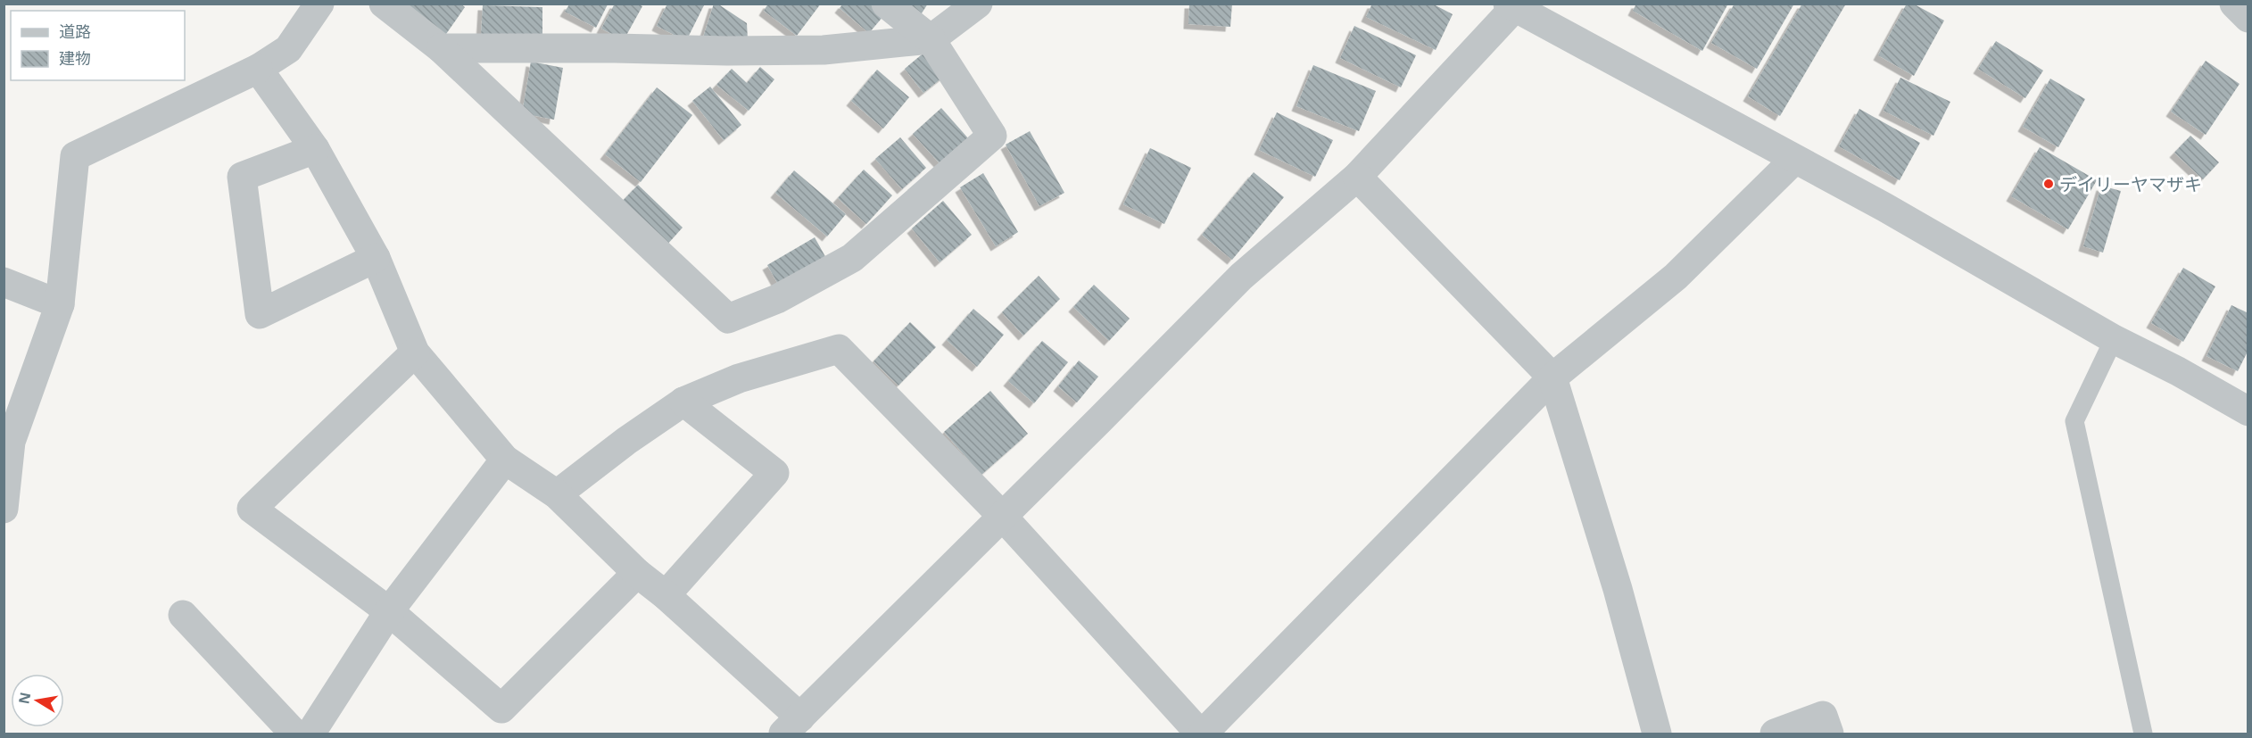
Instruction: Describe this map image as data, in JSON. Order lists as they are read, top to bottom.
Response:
{
  "places": ["デイリーヤマザキ"],
  "legend": ["道路", "建物"],
  "north": "left"
}
